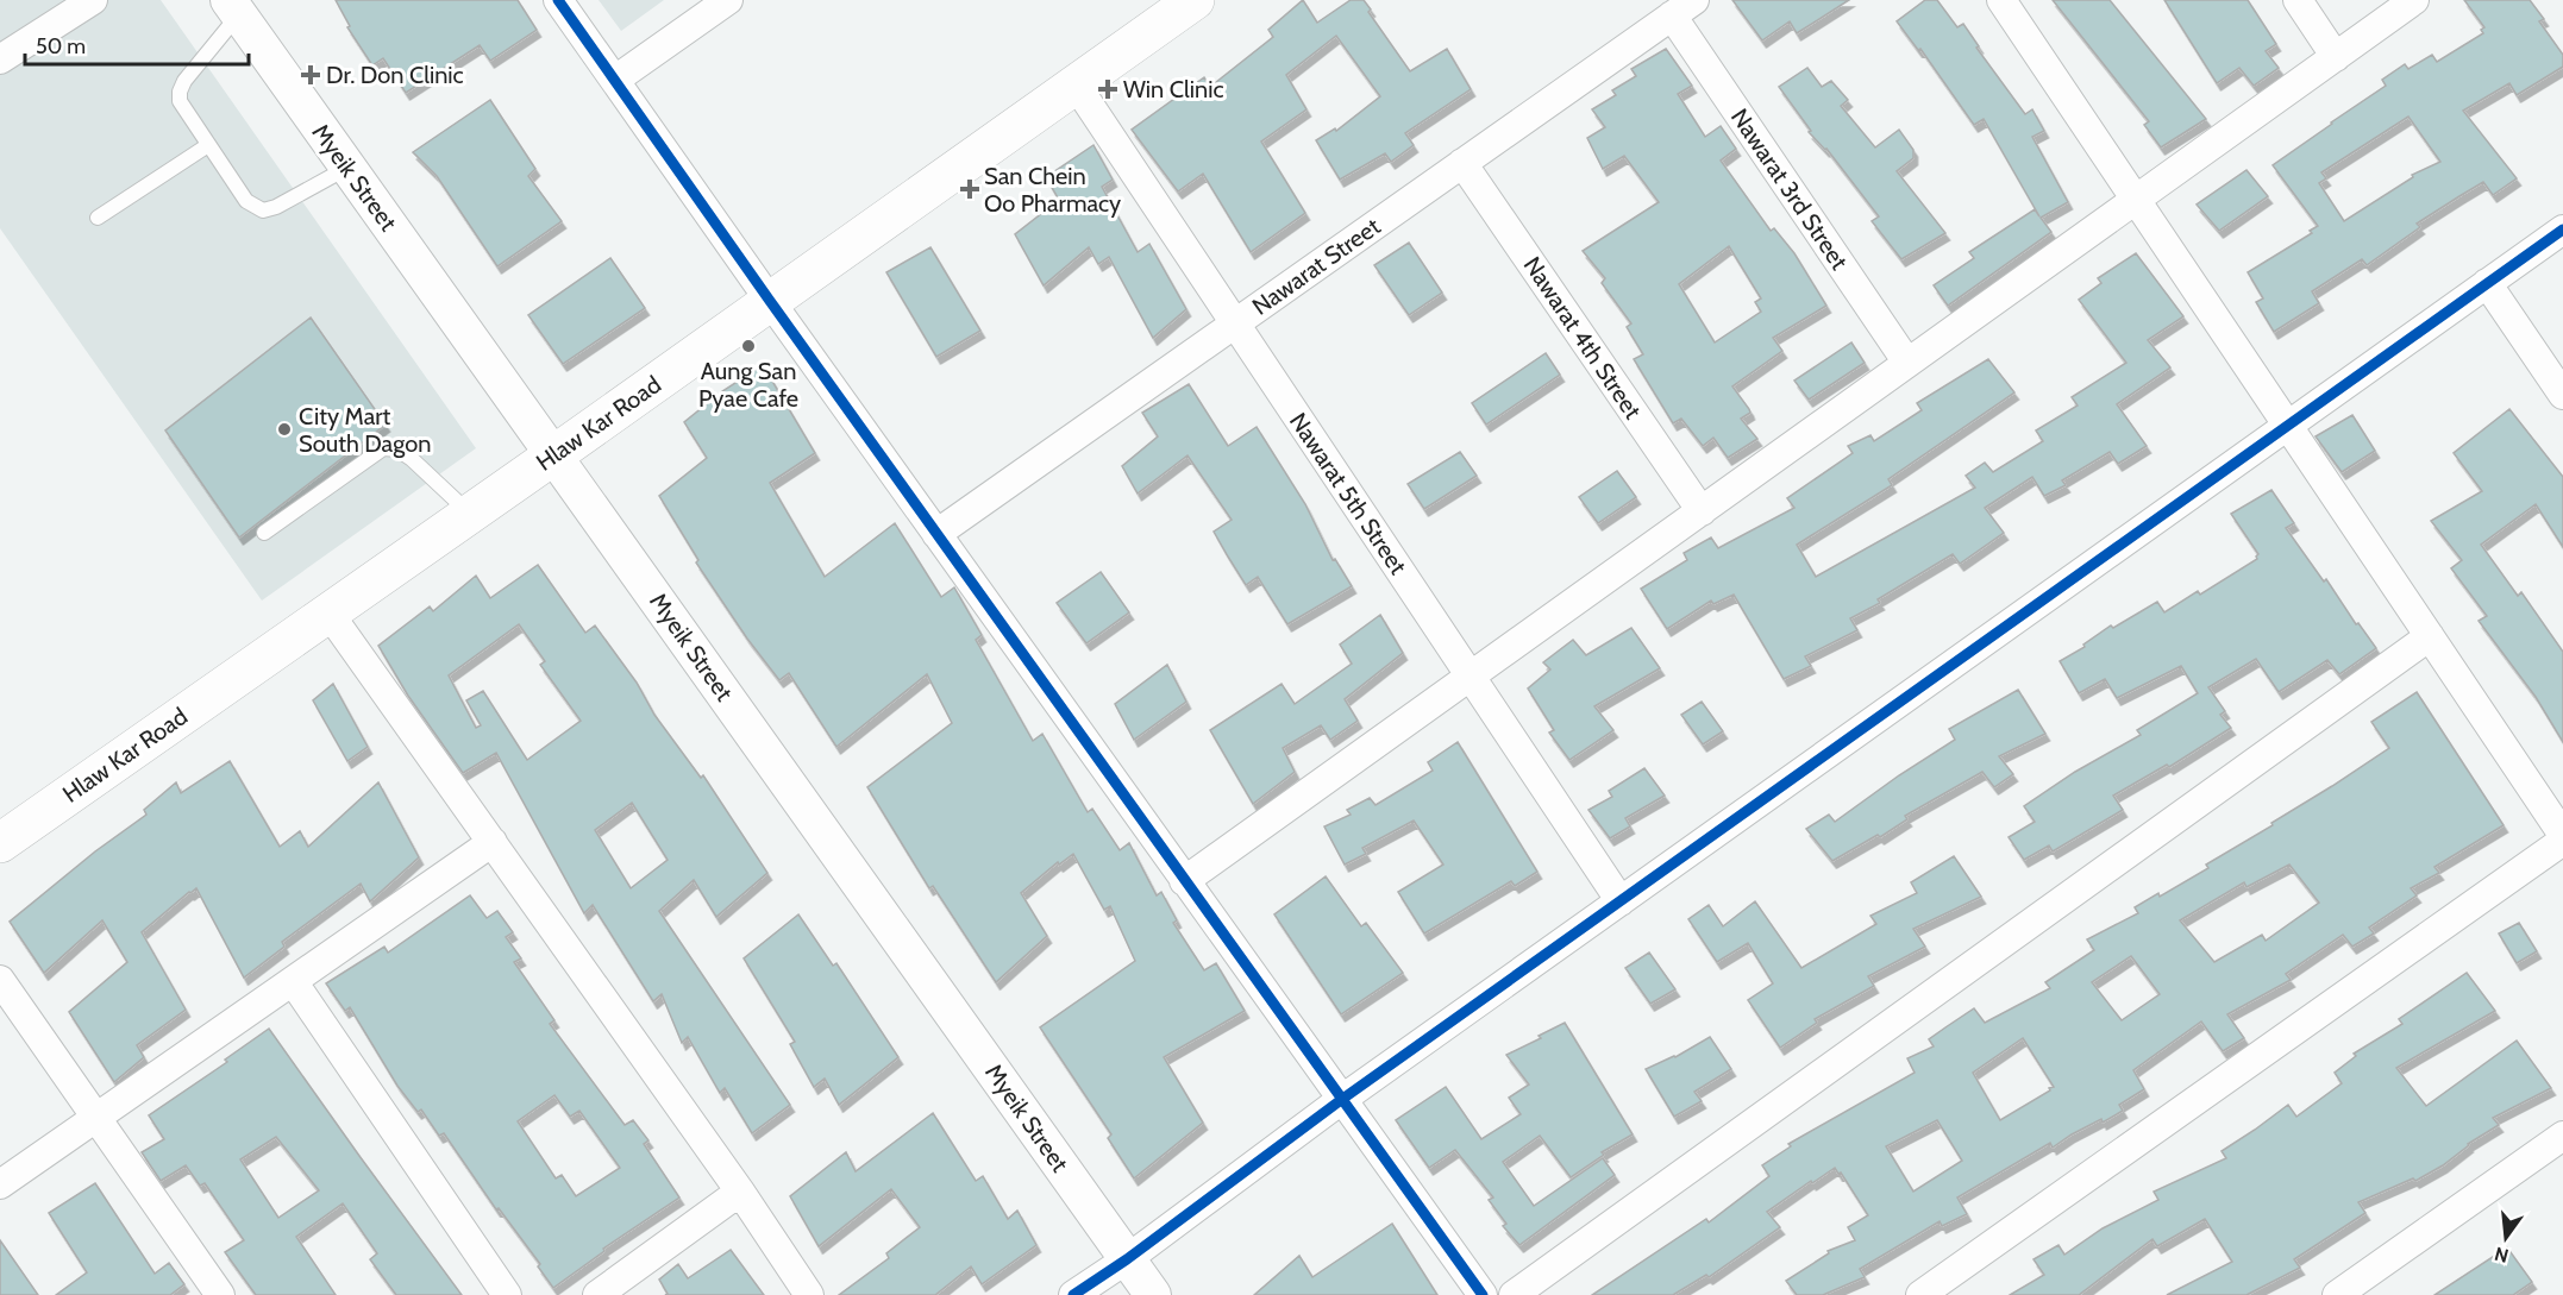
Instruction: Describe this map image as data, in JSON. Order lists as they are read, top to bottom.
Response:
{
  "streets": {
    "main road": ["Hlaw Kar Road"],
    "street": [
      "Myeik Street",
      "Nawarat 3rd Street",
      "Nawarat Street",
      "Nawarat 4th Street",
      "Nawarat 5th Street"
    ]
  },
  "crossings": [
    ["Myeik Street", "Hlaw Kar Road"],
    ["Nawarat 3rd Street", "Nawarat Street"],
    ["Nawarat Street", "Nawarat 4th Street"],
    ["Nawarat Street", "Nawarat 5th Street"],
    ["Hlaw Kar Road", "Nawarat 5th Street"]
  ],
  "places": {
    "health": ["Dr. Don Clinic", "Win Clinic", "San Chein Oo Pharmacy"],
    "other": ["Aung San Pyae Cafe", "City Mart South Dagon"]
  },
  "scale_bar": "50 m",
  "north": "bottom"
}
